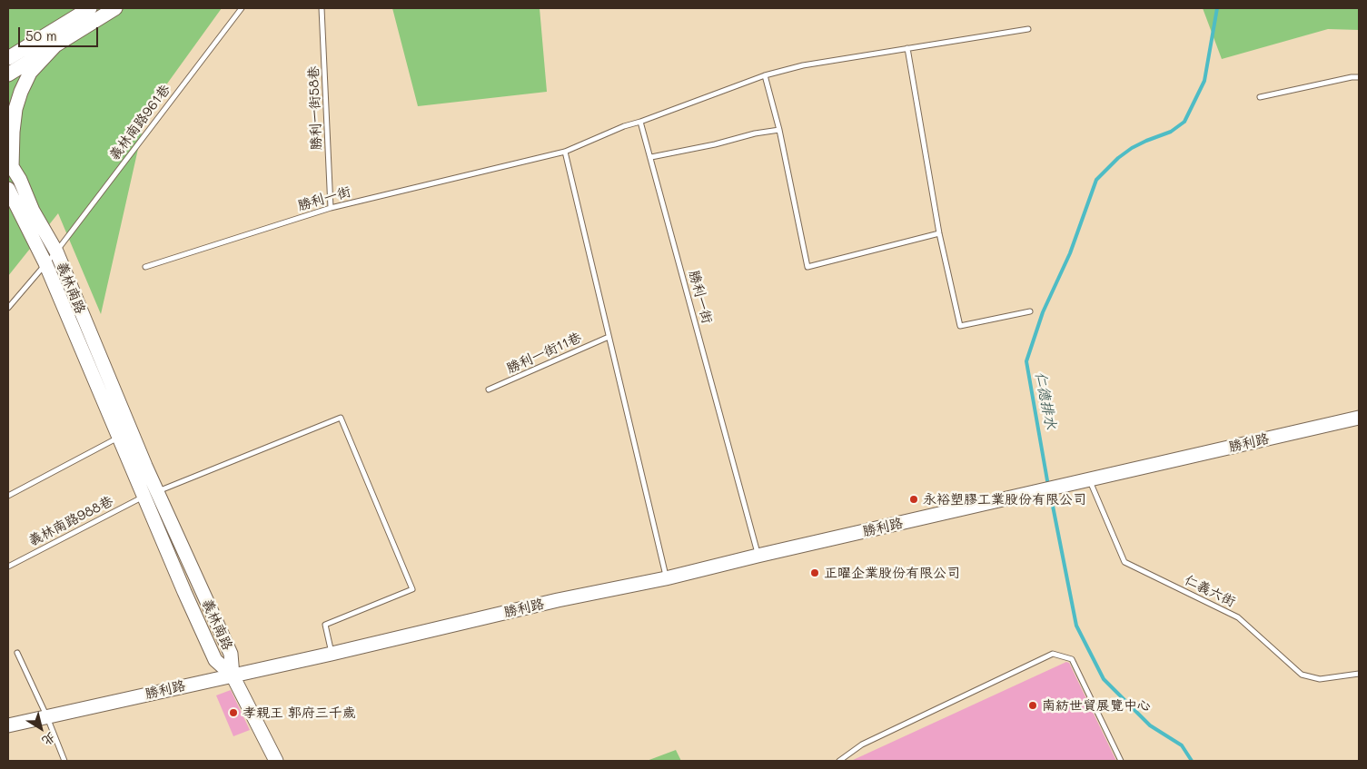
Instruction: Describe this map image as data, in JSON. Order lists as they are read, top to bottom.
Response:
{
  "streets": {
    "street": ["義林南路", "勝利路"],
    "lane": [
      "勝利一街58巷",
      "義林南路961巷",
      "勝利一街",
      "勝利一街11巷",
      "義林南路988巷",
      "仁義六街"
    ]
  },
  "crossings": [
    ["勝利一街58巷", "勝利一街"],
    ["義林南路961巷", "義林南路"],
    ["勝利一街", "勝利路"],
    ["義林南路", "勝利路"],
    ["義林南路", "義林南路988巷"],
    ["勝利路", "仁義六街"]
  ],
  "water": ["仁德排水"],
  "places": [
    "永裕塑膠工業股份有限公司",
    "正曜企業股份有限公司",
    "南紡世貿展覽中心",
    "孝親王 郭府三千歲"
  ],
  "scale_bar": "50 m",
  "north": "bottom right"
}
